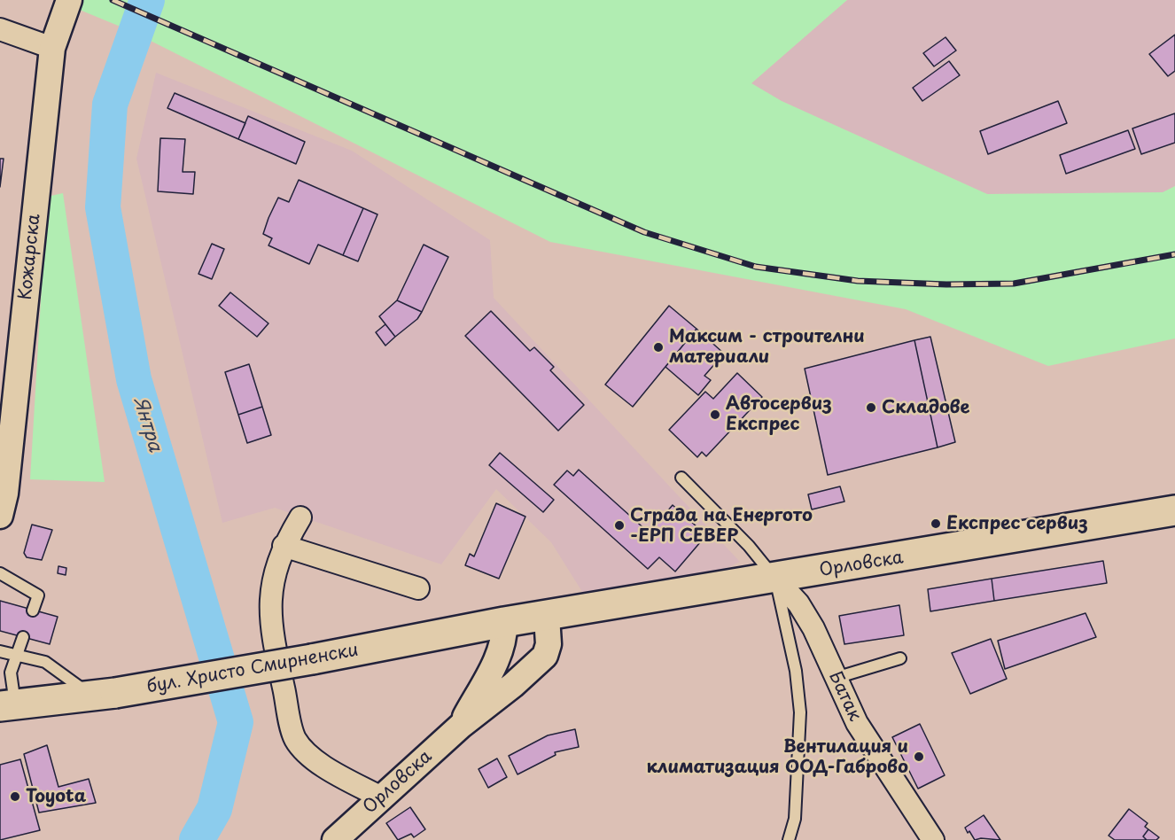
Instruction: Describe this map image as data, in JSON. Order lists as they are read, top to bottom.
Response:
{
  "streets": {
    "main road": ["Орловска", "бул. Христо Смирненски"],
    "street": ["Кожарска", "Батак"]
  },
  "crossings": [
    ["Орловска", "бул. Христо Смирненски"],
    ["Орловска", "Батак"]
  ],
  "water": ["Янтра"],
  "places": [
    "Максим - строителни материали",
    "Складове",
    "Автосервиз Експрес",
    "Експрес сервиз",
    "Сграда на Енергото -ЕРП СЕВЕР",
    "Вентилация и климатизация ООД-Габрово",
    "Toyota"
  ]
}
